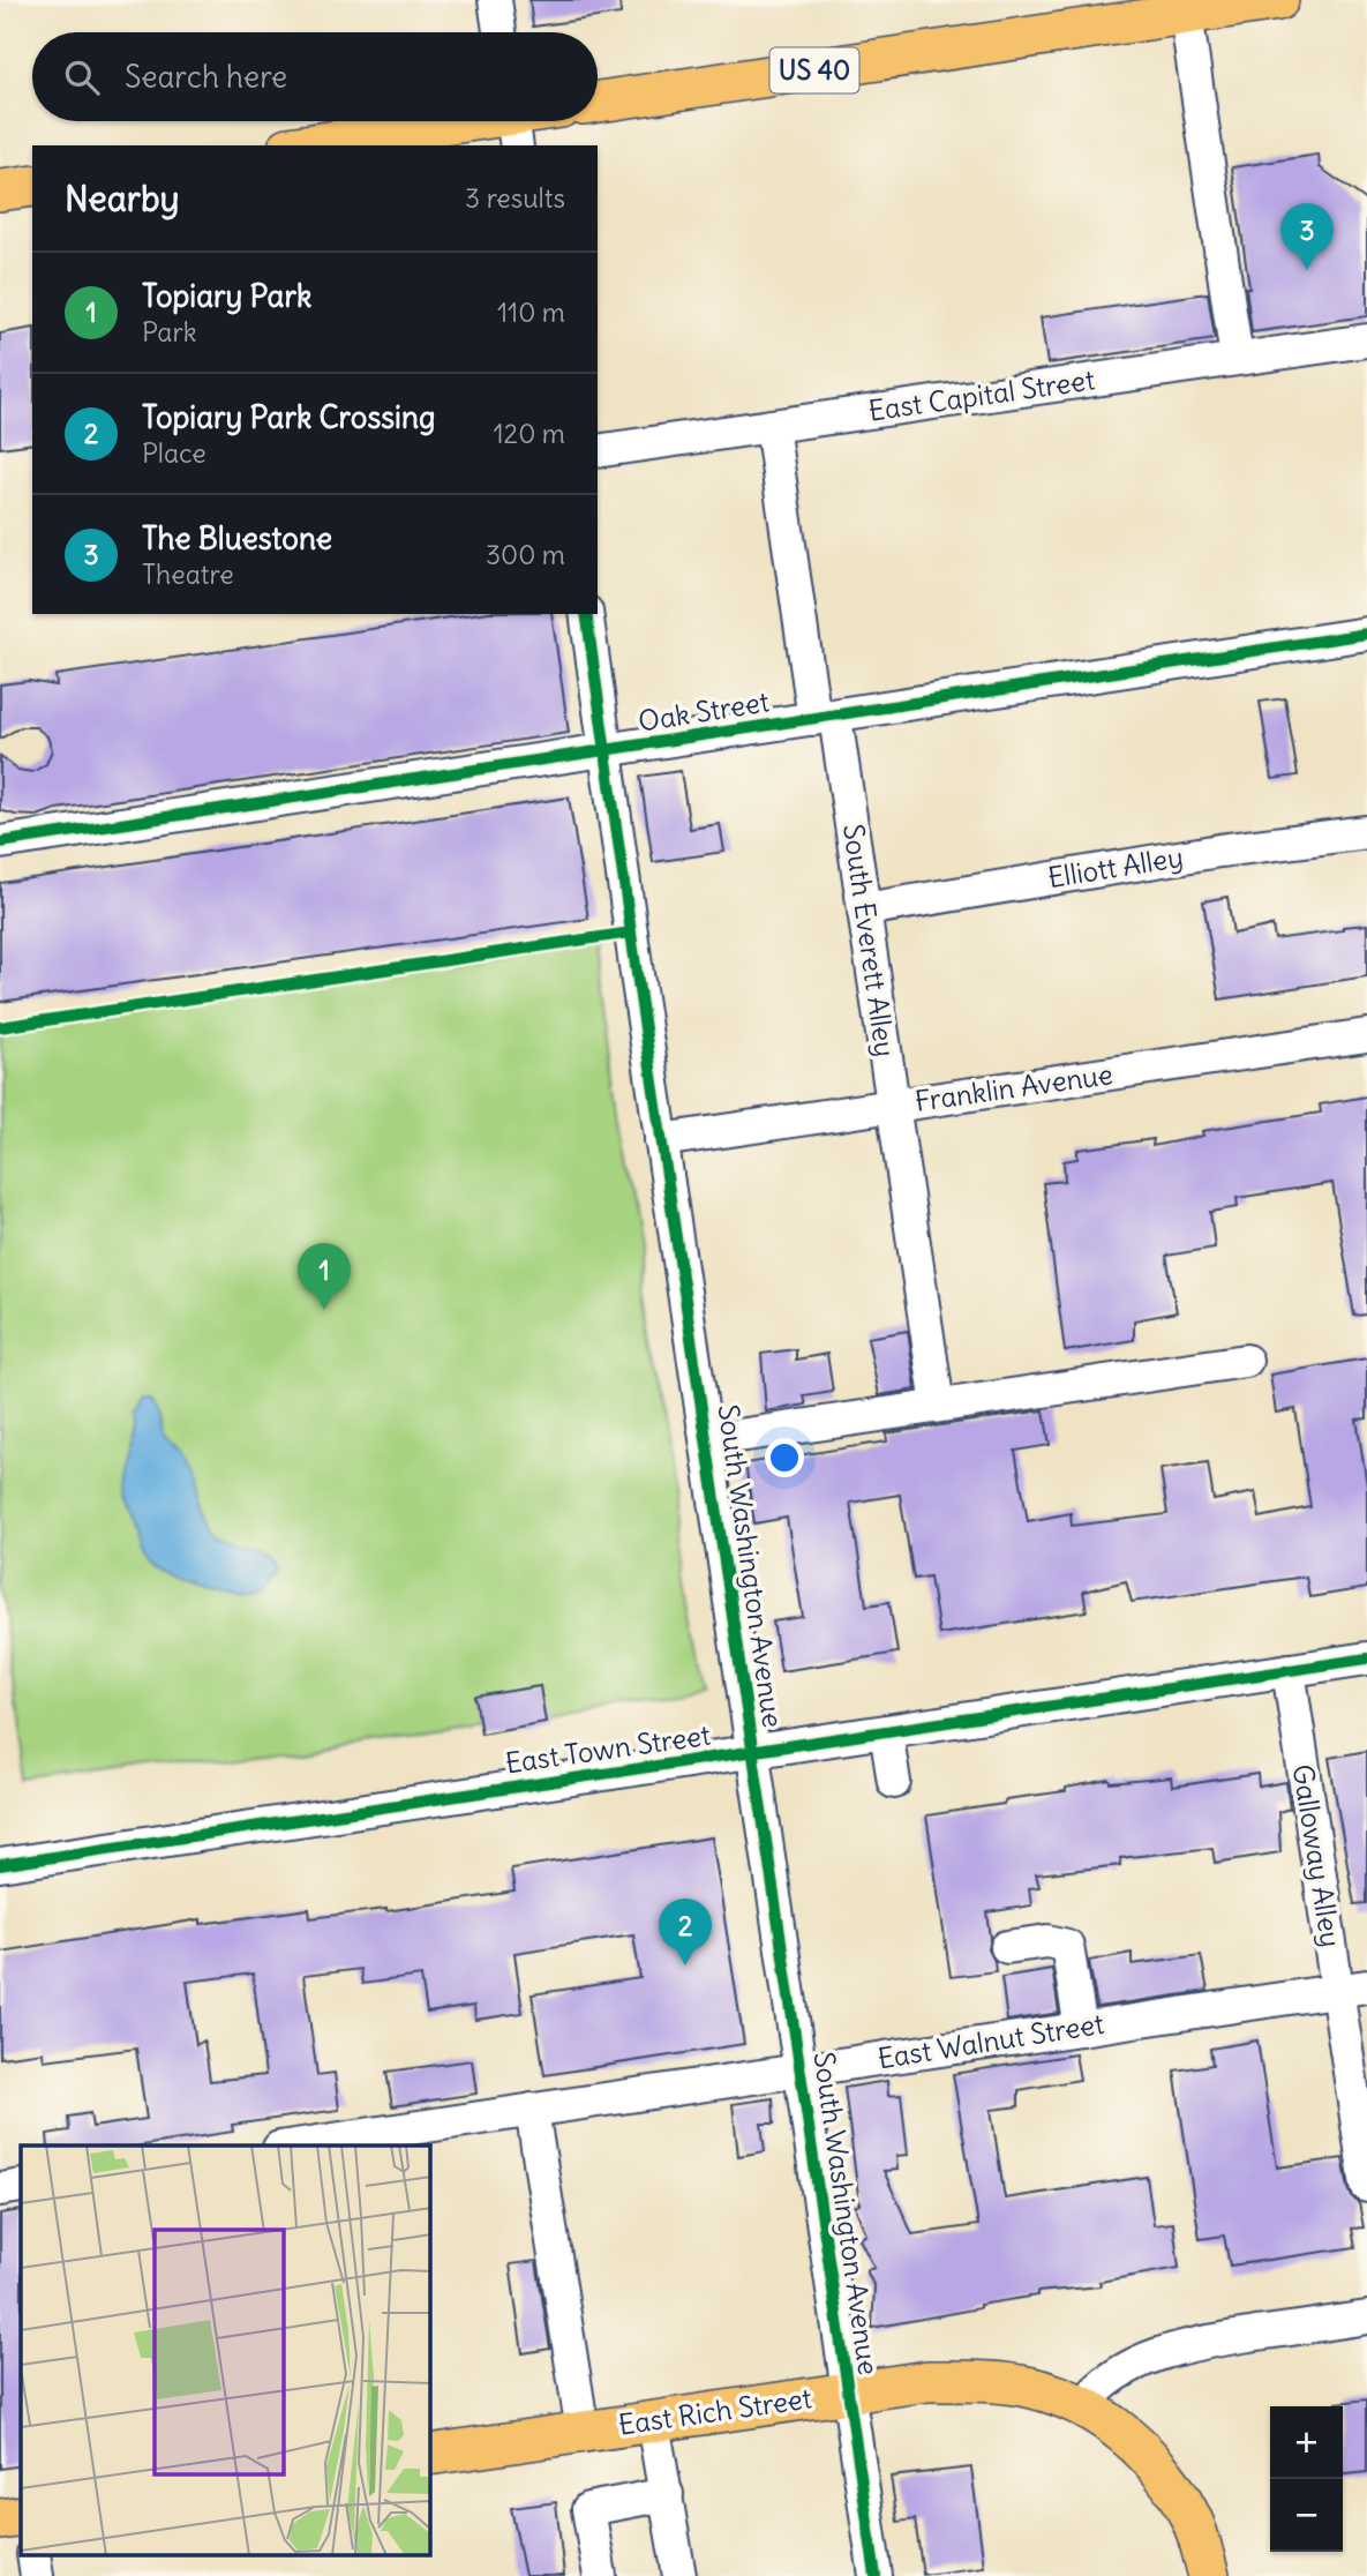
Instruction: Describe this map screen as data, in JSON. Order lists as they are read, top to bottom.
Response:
{
  "streets": {
    "main road": ["US 40", "East Rich Street"],
    "street": [
      "East Capital Street",
      "Oak Street",
      "Elliott Alley",
      "South Everett Alley",
      "Franklin Avenue",
      "South Washington Avenue",
      "East Town Street",
      "Galloway Alley",
      "East Walnut Street"
    ]
  },
  "crossings": [
    ["East Capital Street", "South Everett Alley"],
    ["Oak Street", "South Everett Alley"],
    ["Oak Street", "South Washington Avenue"],
    ["Elliott Alley", "South Everett Alley"],
    ["South Everett Alley", "Franklin Avenue"],
    ["Franklin Avenue", "South Washington Avenue"],
    ["South Washington Avenue", "East Town Street"],
    ["South Washington Avenue", "East Walnut Street"],
    ["South Washington Avenue", "East Rich Street"],
    ["East Town Street", "Galloway Alley"],
    ["Galloway Alley", "East Walnut Street"]
  ],
  "page": {
    "search": "Search here",
    "heading": ["Nearby", "3 results"],
    "pins": ["3", "1", "2"],
    "list": [
      {
        "mark": "1",
        "name": "Topiary Park",
        "note": "Park",
        "value": "110 m"
      },
      {
        "mark": "2",
        "name": "Topiary Park Crossing",
        "note": "Place",
        "value": "120 m"
      },
      {
        "mark": "3",
        "name": "The Bluestone",
        "note": "Theatre",
        "value": "300 m"
      }
    ],
    "map_buttons": ["+", "−"]
  }
}
